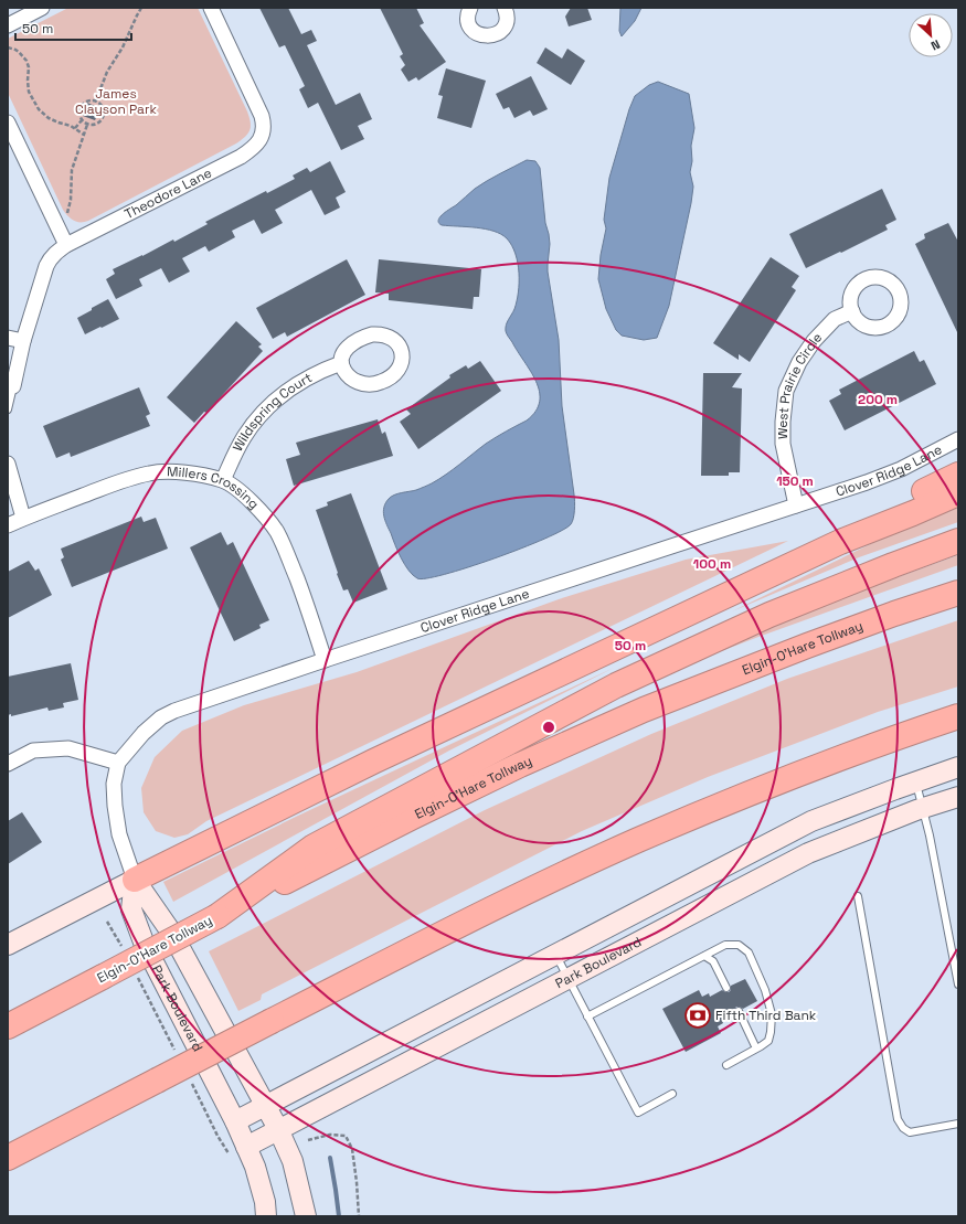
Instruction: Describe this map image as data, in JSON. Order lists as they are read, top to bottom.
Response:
{
  "streets": {
    "highway": ["Elgin-O'Hare Tollway"],
    "street": [
      "Theodore Lane",
      "West Prairie Circle",
      "Wildspring Court",
      "Clover Ridge Lane",
      "Millers Crossing",
      "Park Boulevard"
    ]
  },
  "crossings": [
    ["West Prairie Circle", "Clover Ridge Lane"],
    ["Wildspring Court", "Millers Crossing"],
    ["Clover Ridge Lane", "Millers Crossing"],
    ["Clover Ridge Lane", "Park Boulevard"]
  ],
  "parks": ["James Clayson Park"],
  "places": {
    "bank": ["Fifth Third Bank"]
  },
  "scale_bar": "50 m",
  "north": "bottom right",
  "rings": [
    "200 m",
    "150 m",
    "100 m",
    "50 m"
  ]
}
